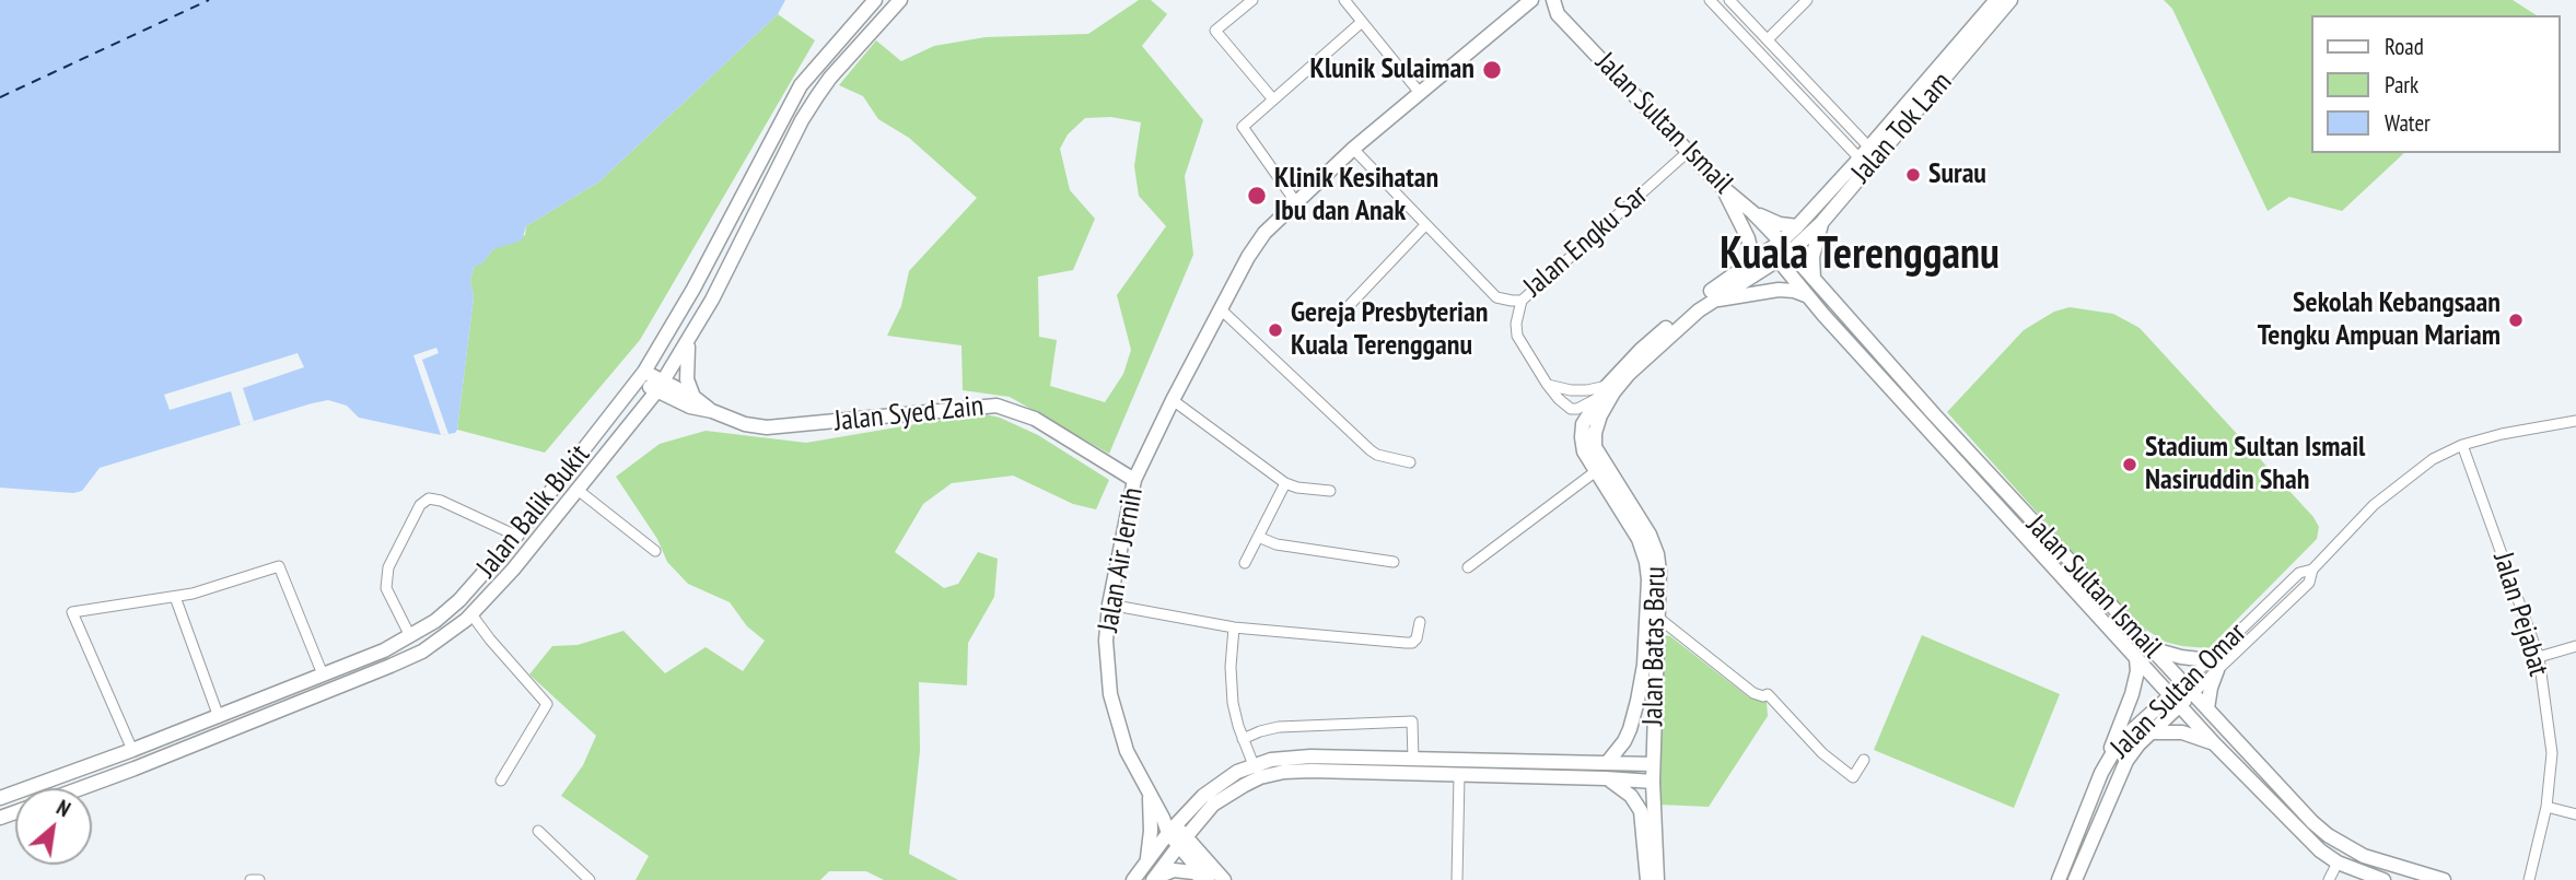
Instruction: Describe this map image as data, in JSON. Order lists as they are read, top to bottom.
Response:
{
  "streets": {
    "main road": [
      "Jalan Sultan Ismail",
      "Jalan Tok Lam",
      "Jalan Syed Zain",
      "Jalan Balik Bukit",
      "Jalan Air Jernih",
      "Jalan Batas Baru",
      "Jalan Sultan Omar"
    ],
    "street": ["Jalan Engku Sar", "Jalan Pejabat"]
  },
  "crossings": [
    ["Jalan Sultan Ismail", "Jalan Tok Lam"],
    ["Jalan Sultan Ismail", "Jalan Engku Sar"],
    ["Jalan Sultan Ismail", "Jalan Batas Baru"],
    ["Jalan Sultan Ismail", "Jalan Sultan Omar"],
    ["Jalan Tok Lam", "Jalan Batas Baru"],
    ["Jalan Engku Sar", "Jalan Air Jernih"],
    ["Jalan Syed Zain", "Jalan Air Jernih"],
    ["Jalan Pejabat", "Jalan Sultan Omar"]
  ],
  "districts": ["Kuala Terengganu"],
  "places": [
    "Klunik Sulaiman",
    "Surau",
    "Klinik Kesihatan Ibu dan Anak",
    "Sekolah Kebangsaan Tengku Ampuan Mariam",
    "Gereja Presbyterian Kuala Terengganu",
    "Stadium Sultan Ismail Nasiruddin Shah"
  ],
  "legend": ["Road", "Park", "Water"],
  "north": "top right"
}
